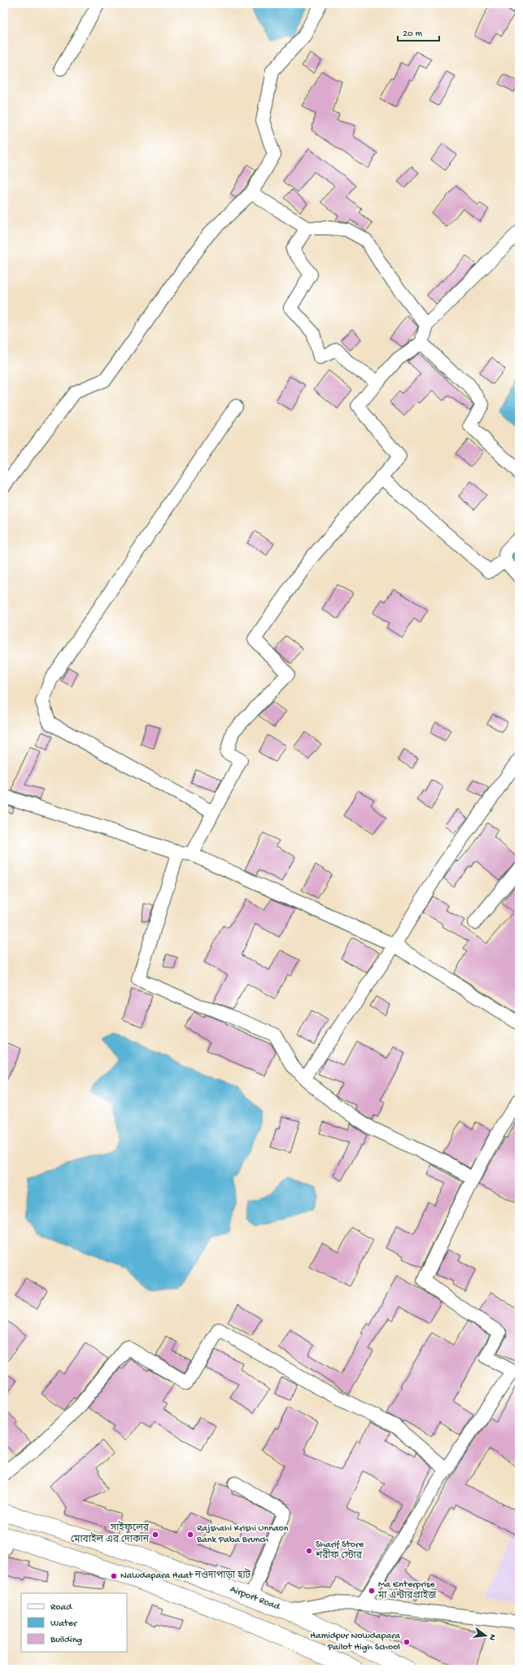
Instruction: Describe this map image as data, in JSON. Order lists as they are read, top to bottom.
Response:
{
  "streets": {
    "main road": ["Airport Road"]
  },
  "places": [
    "সাইফুলের মোবাইল এর দোকান",
    "Rajshahi Krishi Unnaon Bank Paba Brunch",
    "Sharif Store শরীফ স্টোর",
    "Nawdapara Haat নওদাপাড়া হাট",
    "Ma Enterprise মা এন্টারপ্রাইজ",
    "Hamidpur Nowdapara Pailot High School"
  ],
  "legend": ["Road", "Water", "Building"],
  "scale_bar": "20 m",
  "north": "right"
}
